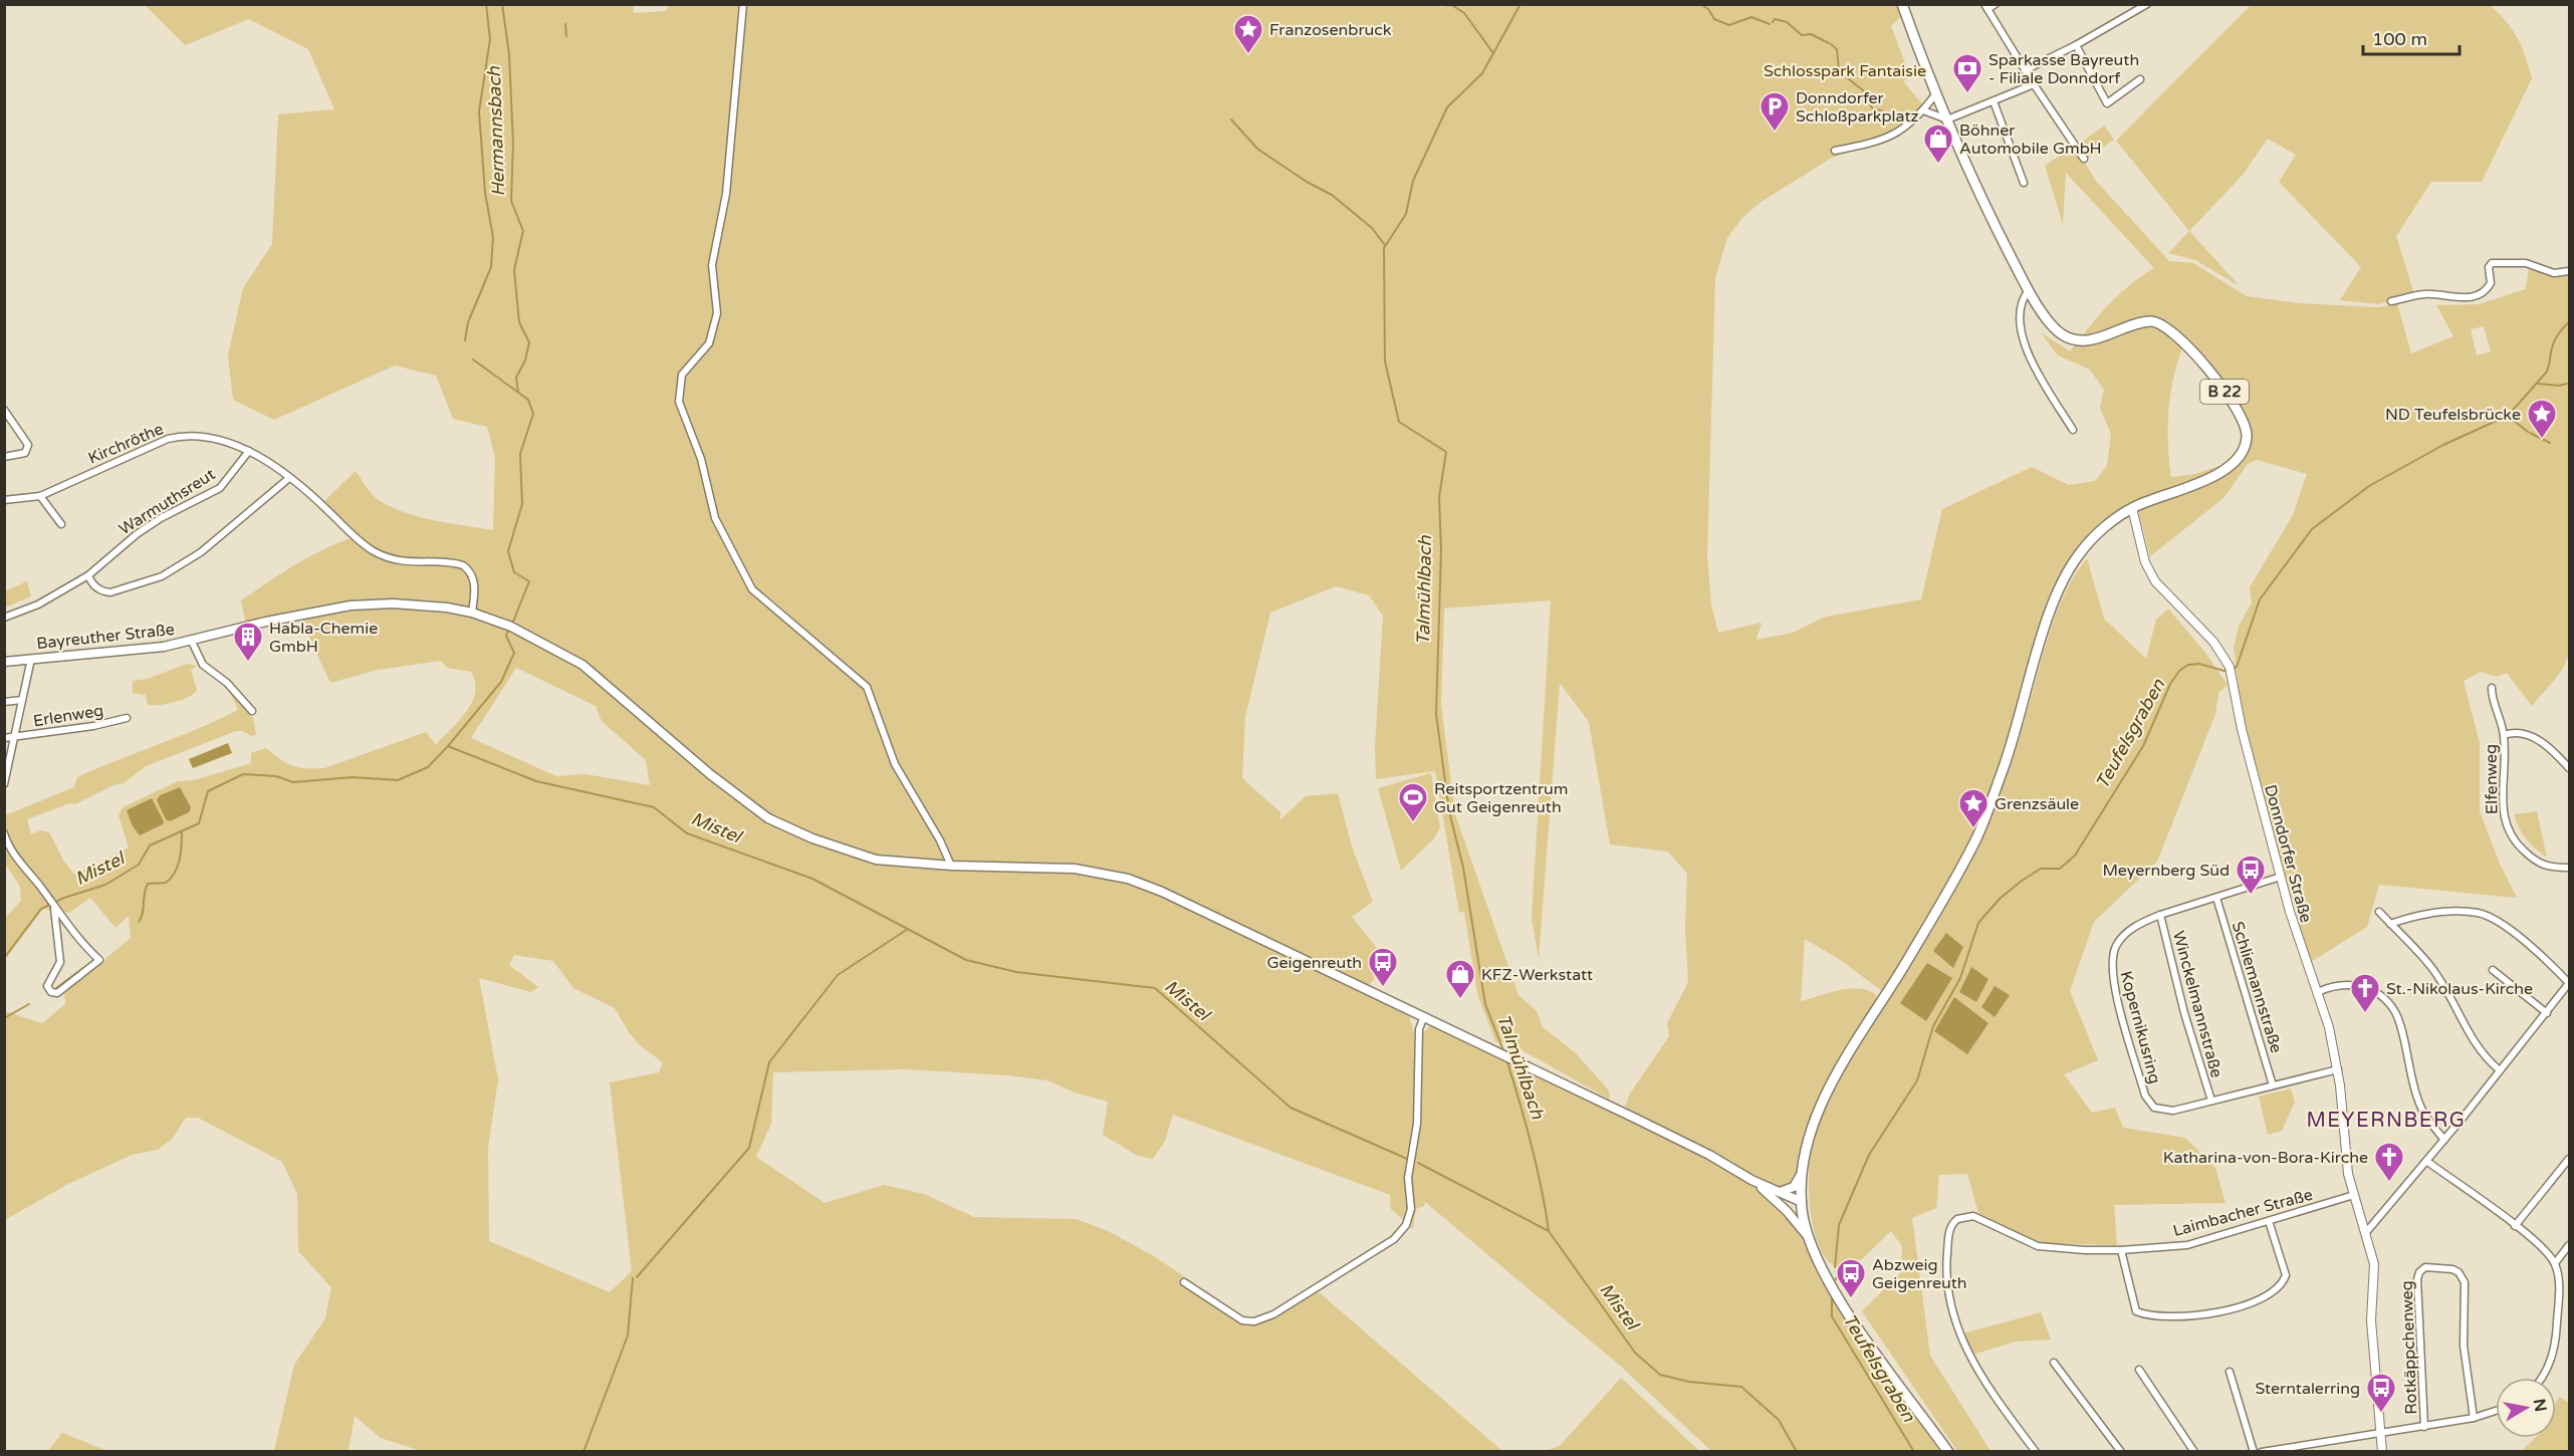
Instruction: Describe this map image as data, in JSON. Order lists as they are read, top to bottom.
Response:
{
  "streets": {
    "main road": ["B 22", "Bayreuther Straße"],
    "street": [
      "Kirchröthe",
      "Warmuthsreut",
      "Erlenweg",
      "Elfenweg",
      "Donndorfer Straße",
      "Schliemannstraße",
      "Winckelmannstraße",
      "Kopernikusring",
      "Laimbacher Straße",
      "Rotkäppchenweg"
    ]
  },
  "crossings": [
    ["B 22", "Donndorfer Straße"],
    ["Kirchröthe", "Warmuthsreut"],
    ["Kirchröthe", "Bayreuther Straße"],
    ["Donndorfer Straße", "Kopernikusring"],
    ["Donndorfer Straße", "Laimbacher Straße"],
    ["Schliemannstraße", "Kopernikusring"],
    ["Winckelmannstraße", "Kopernikusring"]
  ],
  "districts": ["MEYERNBERG"],
  "water": [
    "Hermannsbach",
    "Talmühlbach",
    "Teufelsgraben",
    "Mistel"
  ],
  "parks": ["Schlosspark Fantaisie"],
  "places": {
    "place": ["Franzosenbruck", "ND Teufelsbrücke", "Grenzsäule"],
    "bank": ["Sparkasse Bayreuth - Filiale Donndorf"],
    "parking": ["Donndorfer Schloßparkplatz"],
    "shop": ["Böhner Automobile GmbH", "KFZ-Werkstatt"],
    "building": ["Habla-Chemie GmbH"],
    "sports": ["Reitsportzentrum Gut Geigenreuth"],
    "bus stop": [
      "Meyernberg Süd",
      "Geigenreuth",
      "Abzweig Geigenreuth",
      "Sterntalerring"
    ],
    "church": ["St.-Nikolaus-Kirche", "Katharina-von-Bora-Kirche"]
  },
  "scale_bar": "100 m",
  "north": "right"
}
